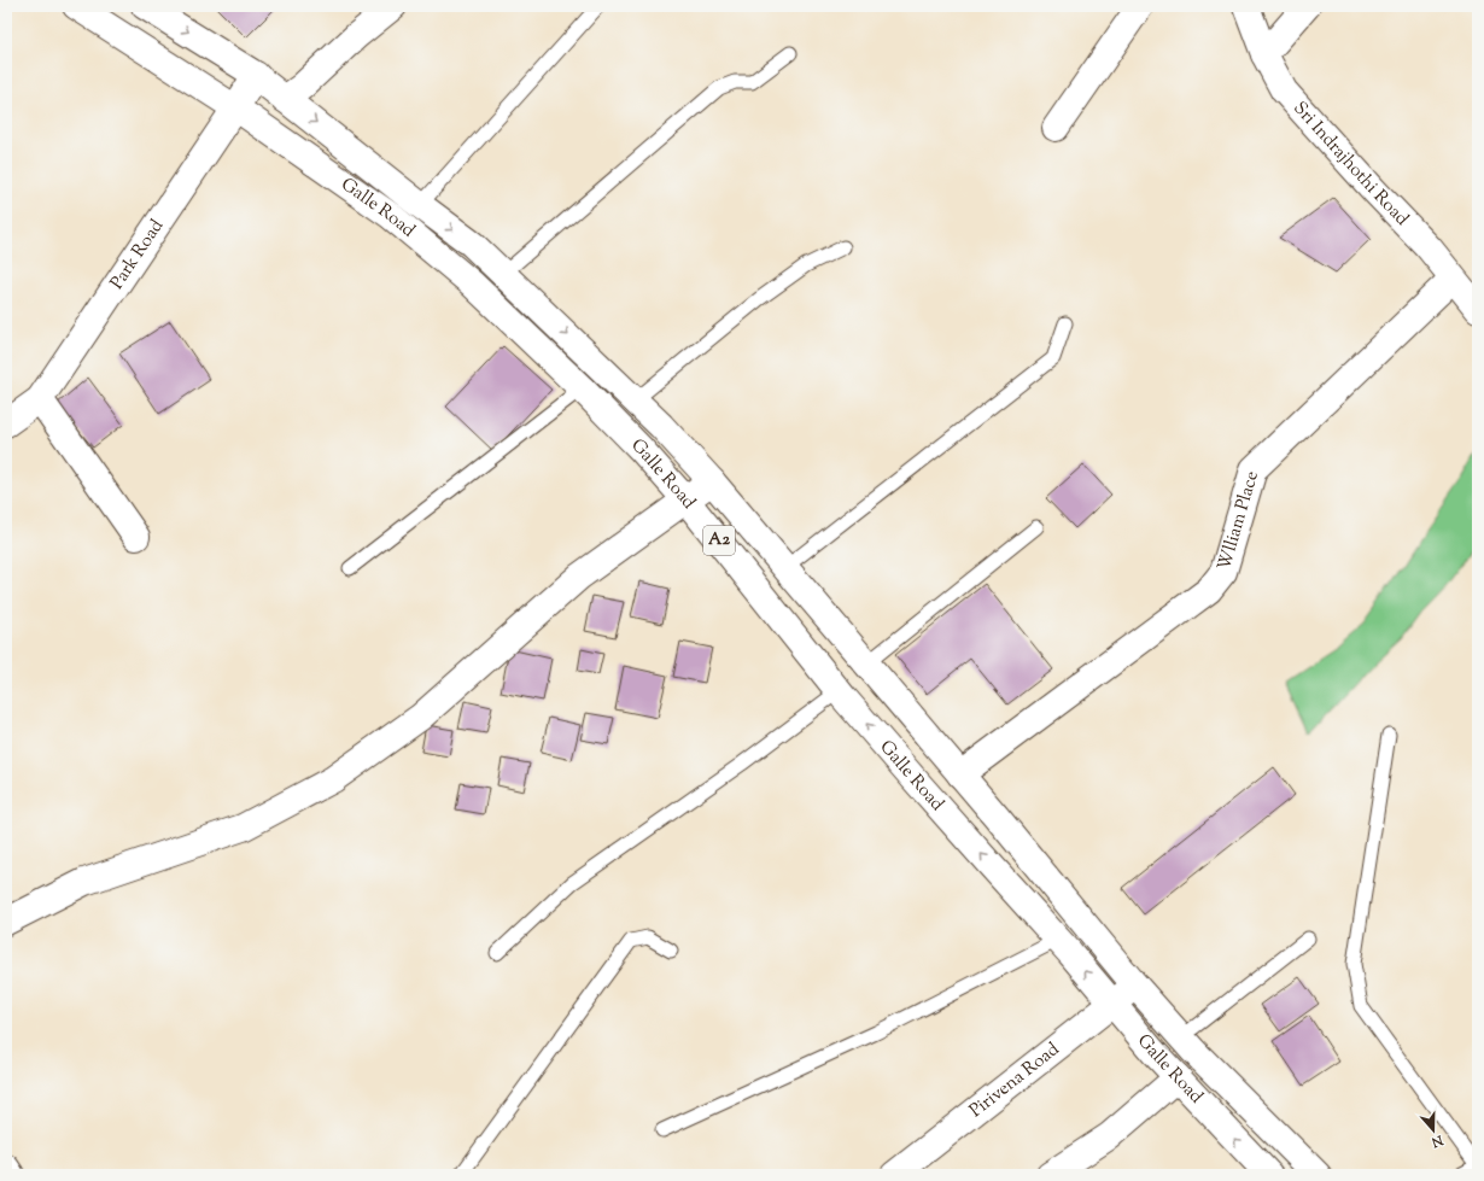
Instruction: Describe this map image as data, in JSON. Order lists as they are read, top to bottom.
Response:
{
  "streets": {
    "main road": [
      "Sri Indrajhothi Road",
      "Galle Road",
      "Park Road",
      "Wlliam Place",
      "A2",
      "Pirivena Road"
    ]
  },
  "crossings": [
    ["Sri Indrajhothi Road", "Wlliam Place"],
    ["Galle Road", "Park Road"],
    ["Galle Road", "Wlliam Place"],
    ["Galle Road", "Pirivena Road"]
  ],
  "north": "bottom"
}
